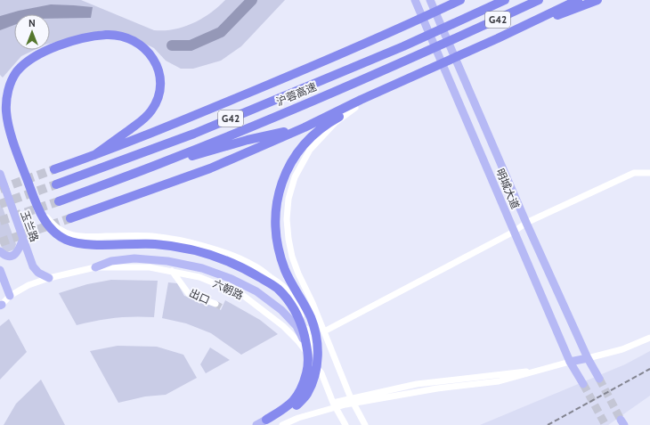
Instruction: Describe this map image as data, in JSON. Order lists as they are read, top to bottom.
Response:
{
  "streets": {
    "highway": ["G42", "沪蓉高速"],
    "main road": ["明城大道", "玉兰路"],
    "street": ["六朝路", "出口"]
  },
  "crossings": [
    ["玉兰路", "六朝路"],
    ["六朝路", "出口"]
  ],
  "north": "top"
}
